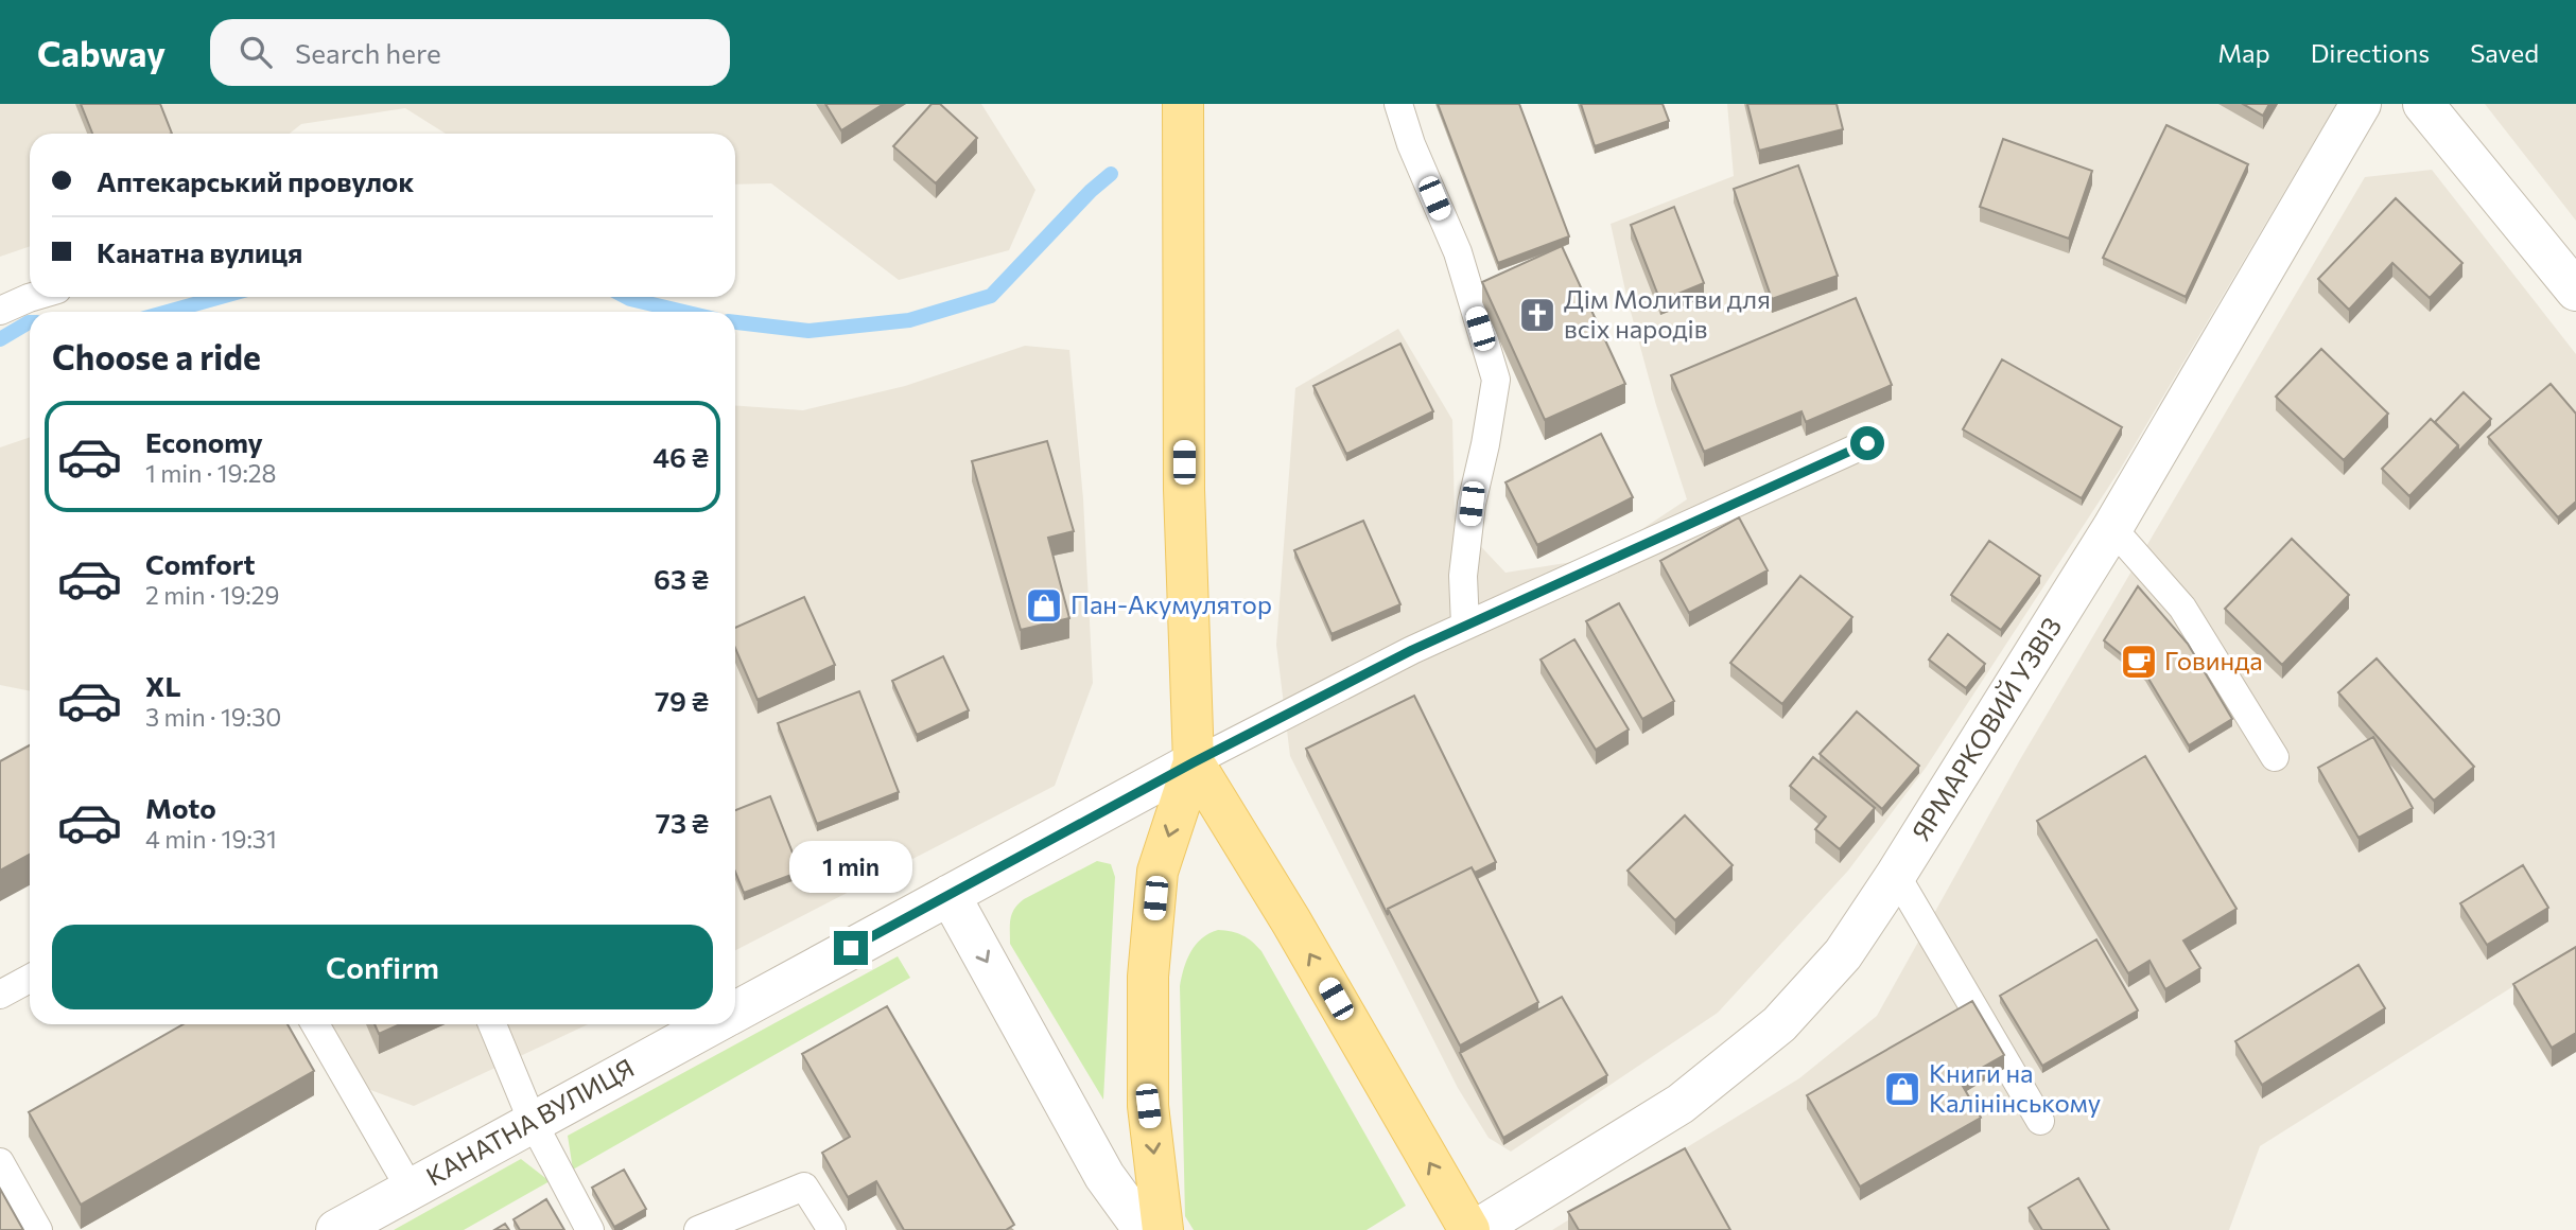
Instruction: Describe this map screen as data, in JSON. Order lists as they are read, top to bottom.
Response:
{
  "streets": {
    "street": ["ЯРМАРКОВИЙ УЗВІЗ", "КАНАТНА ВУЛИЦЯ"]
  },
  "places": {
    "church": ["Дім Молитви для всіх народів"],
    "shop": ["Пан-Акумулятор", "Книги на Калінінському"],
    "cafe": ["Говинда"]
  },
  "page": {
    "header": "Cabway",
    "search": "Search here",
    "nav": ["Map", "Directions", "Saved"],
    "banner": ["Аптекарський провулок", "Канатна вулиця"],
    "heading": "Choose a ride",
    "list": [
      {
        "name": "Economy",
        "note": "1 min · 19:28",
        "value": "46 ₴"
      },
      {
        "name": "Comfort",
        "note": "2 min · 19:29",
        "value": "63 ₴"
      },
      {
        "name": "XL",
        "note": "3 min · 19:30",
        "value": "79 ₴"
      },
      {
        "name": "Moto",
        "note": "4 min · 19:31",
        "value": "73 ₴"
      }
    ],
    "bubble": "1 min",
    "buttons": "Confirm"
  }
}
